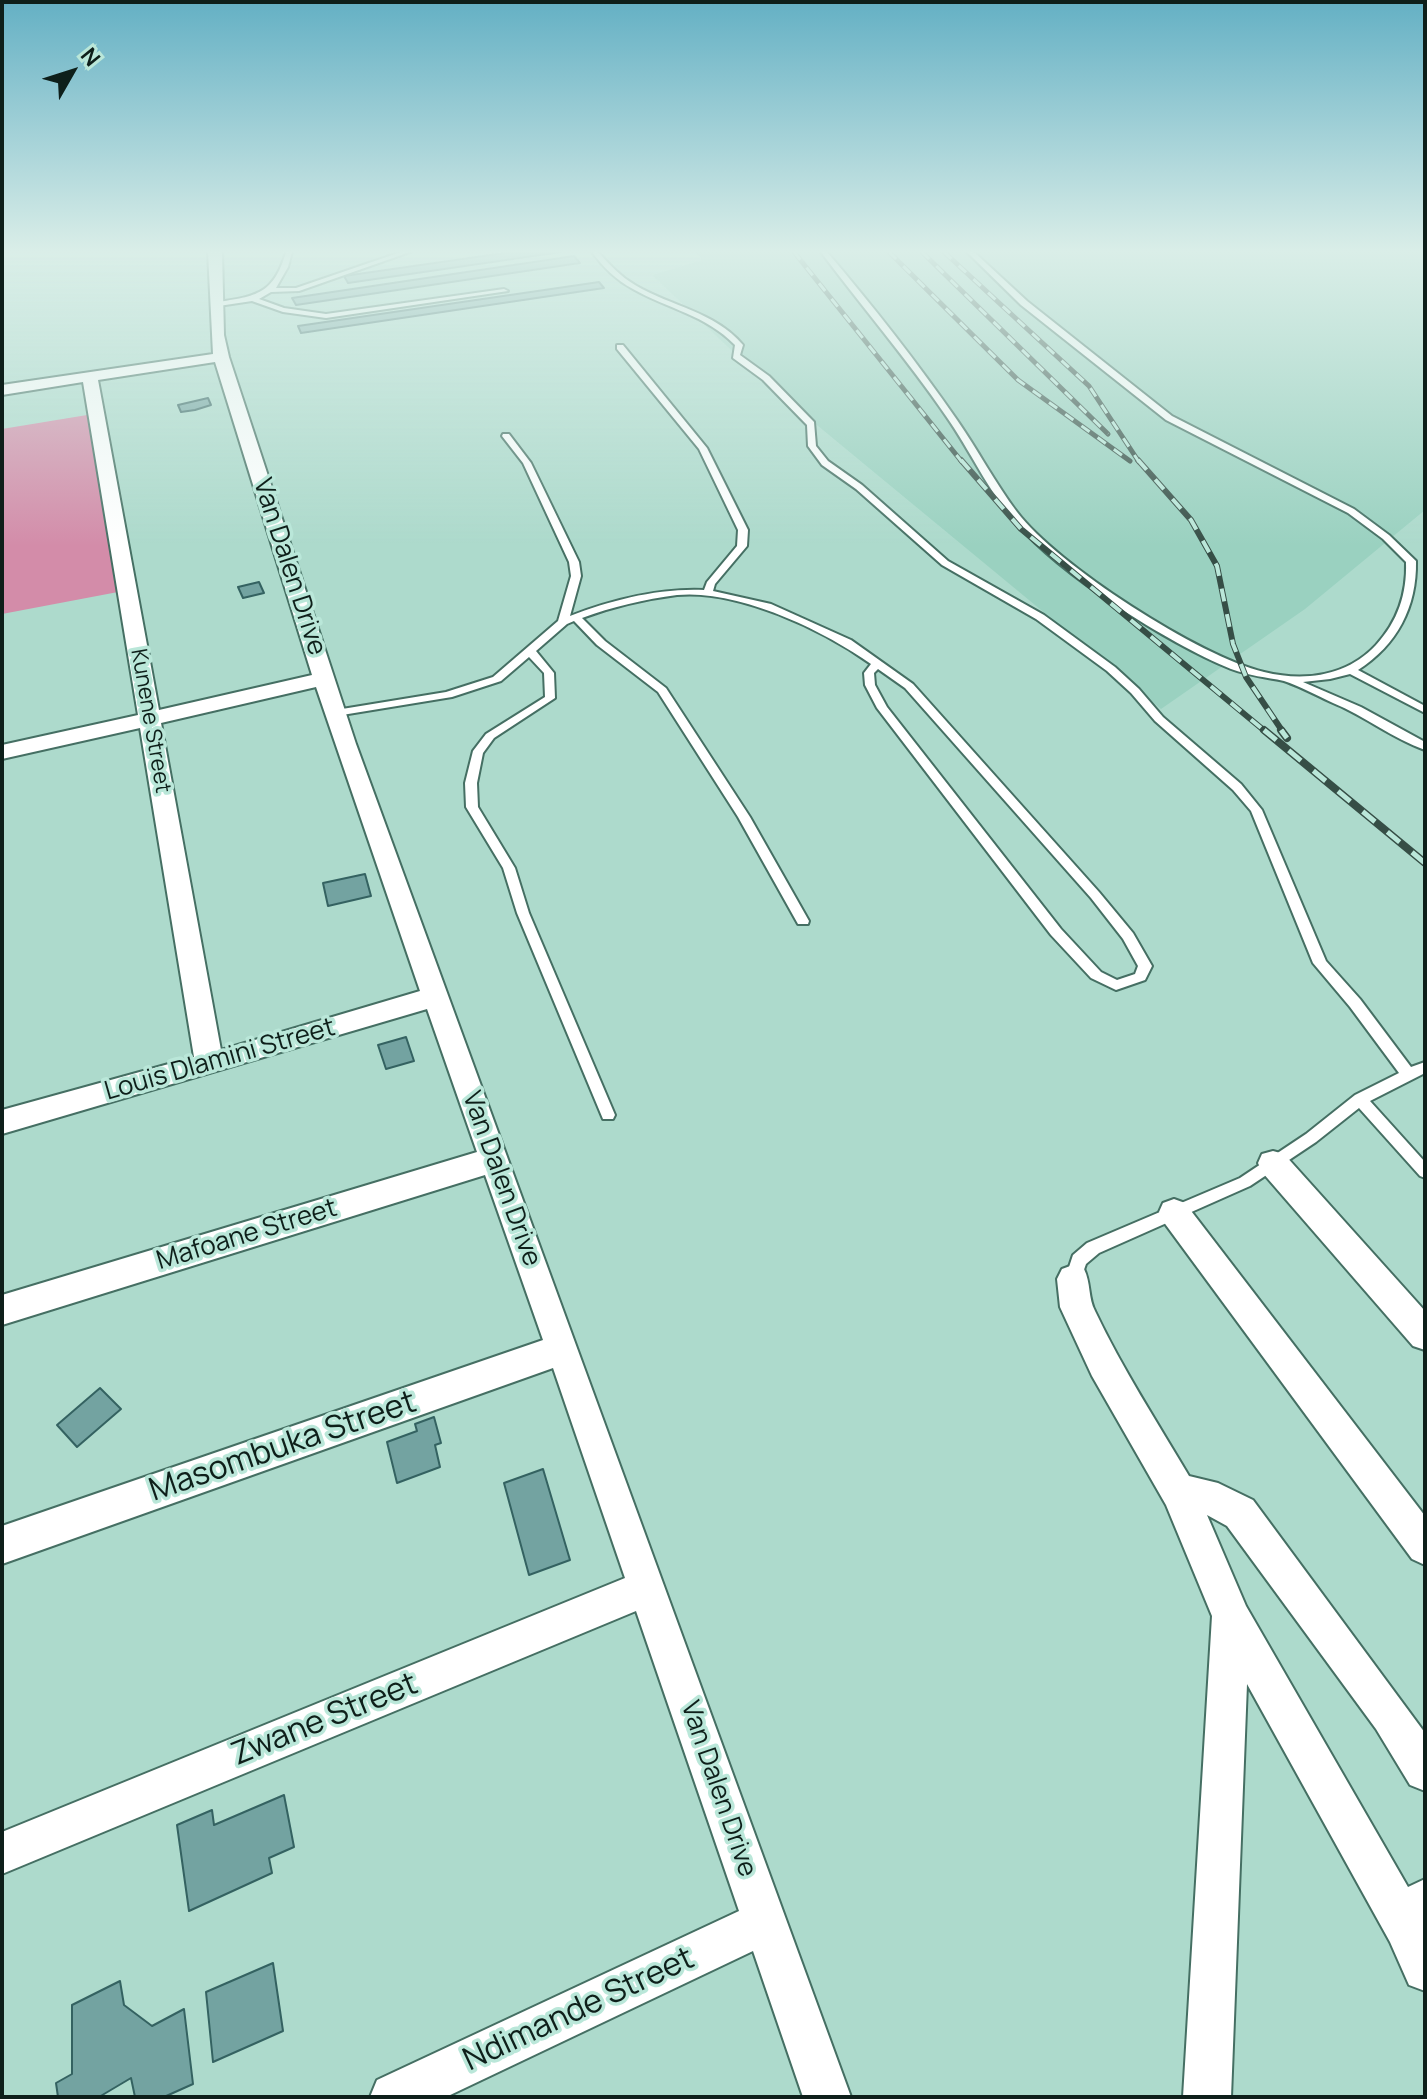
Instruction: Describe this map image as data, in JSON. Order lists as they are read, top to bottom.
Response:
{
  "streets": {
    "street": [
      "Van Dalen Drive",
      "Kunene Street",
      "Louis Dlamini Street",
      "Mafoane Street",
      "Masombuka Street",
      "Zwane Street",
      "Ndimande Street"
    ]
  },
  "crossings": [
    ["Van Dalen Drive", "Louis Dlamini Street"],
    ["Van Dalen Drive", "Mafoane Street"],
    ["Van Dalen Drive", "Masombuka Street"],
    ["Van Dalen Drive", "Zwane Street"],
    ["Van Dalen Drive", "Ndimande Street"],
    ["Kunene Street", "Louis Dlamini Street"]
  ],
  "north": "top right"
}
